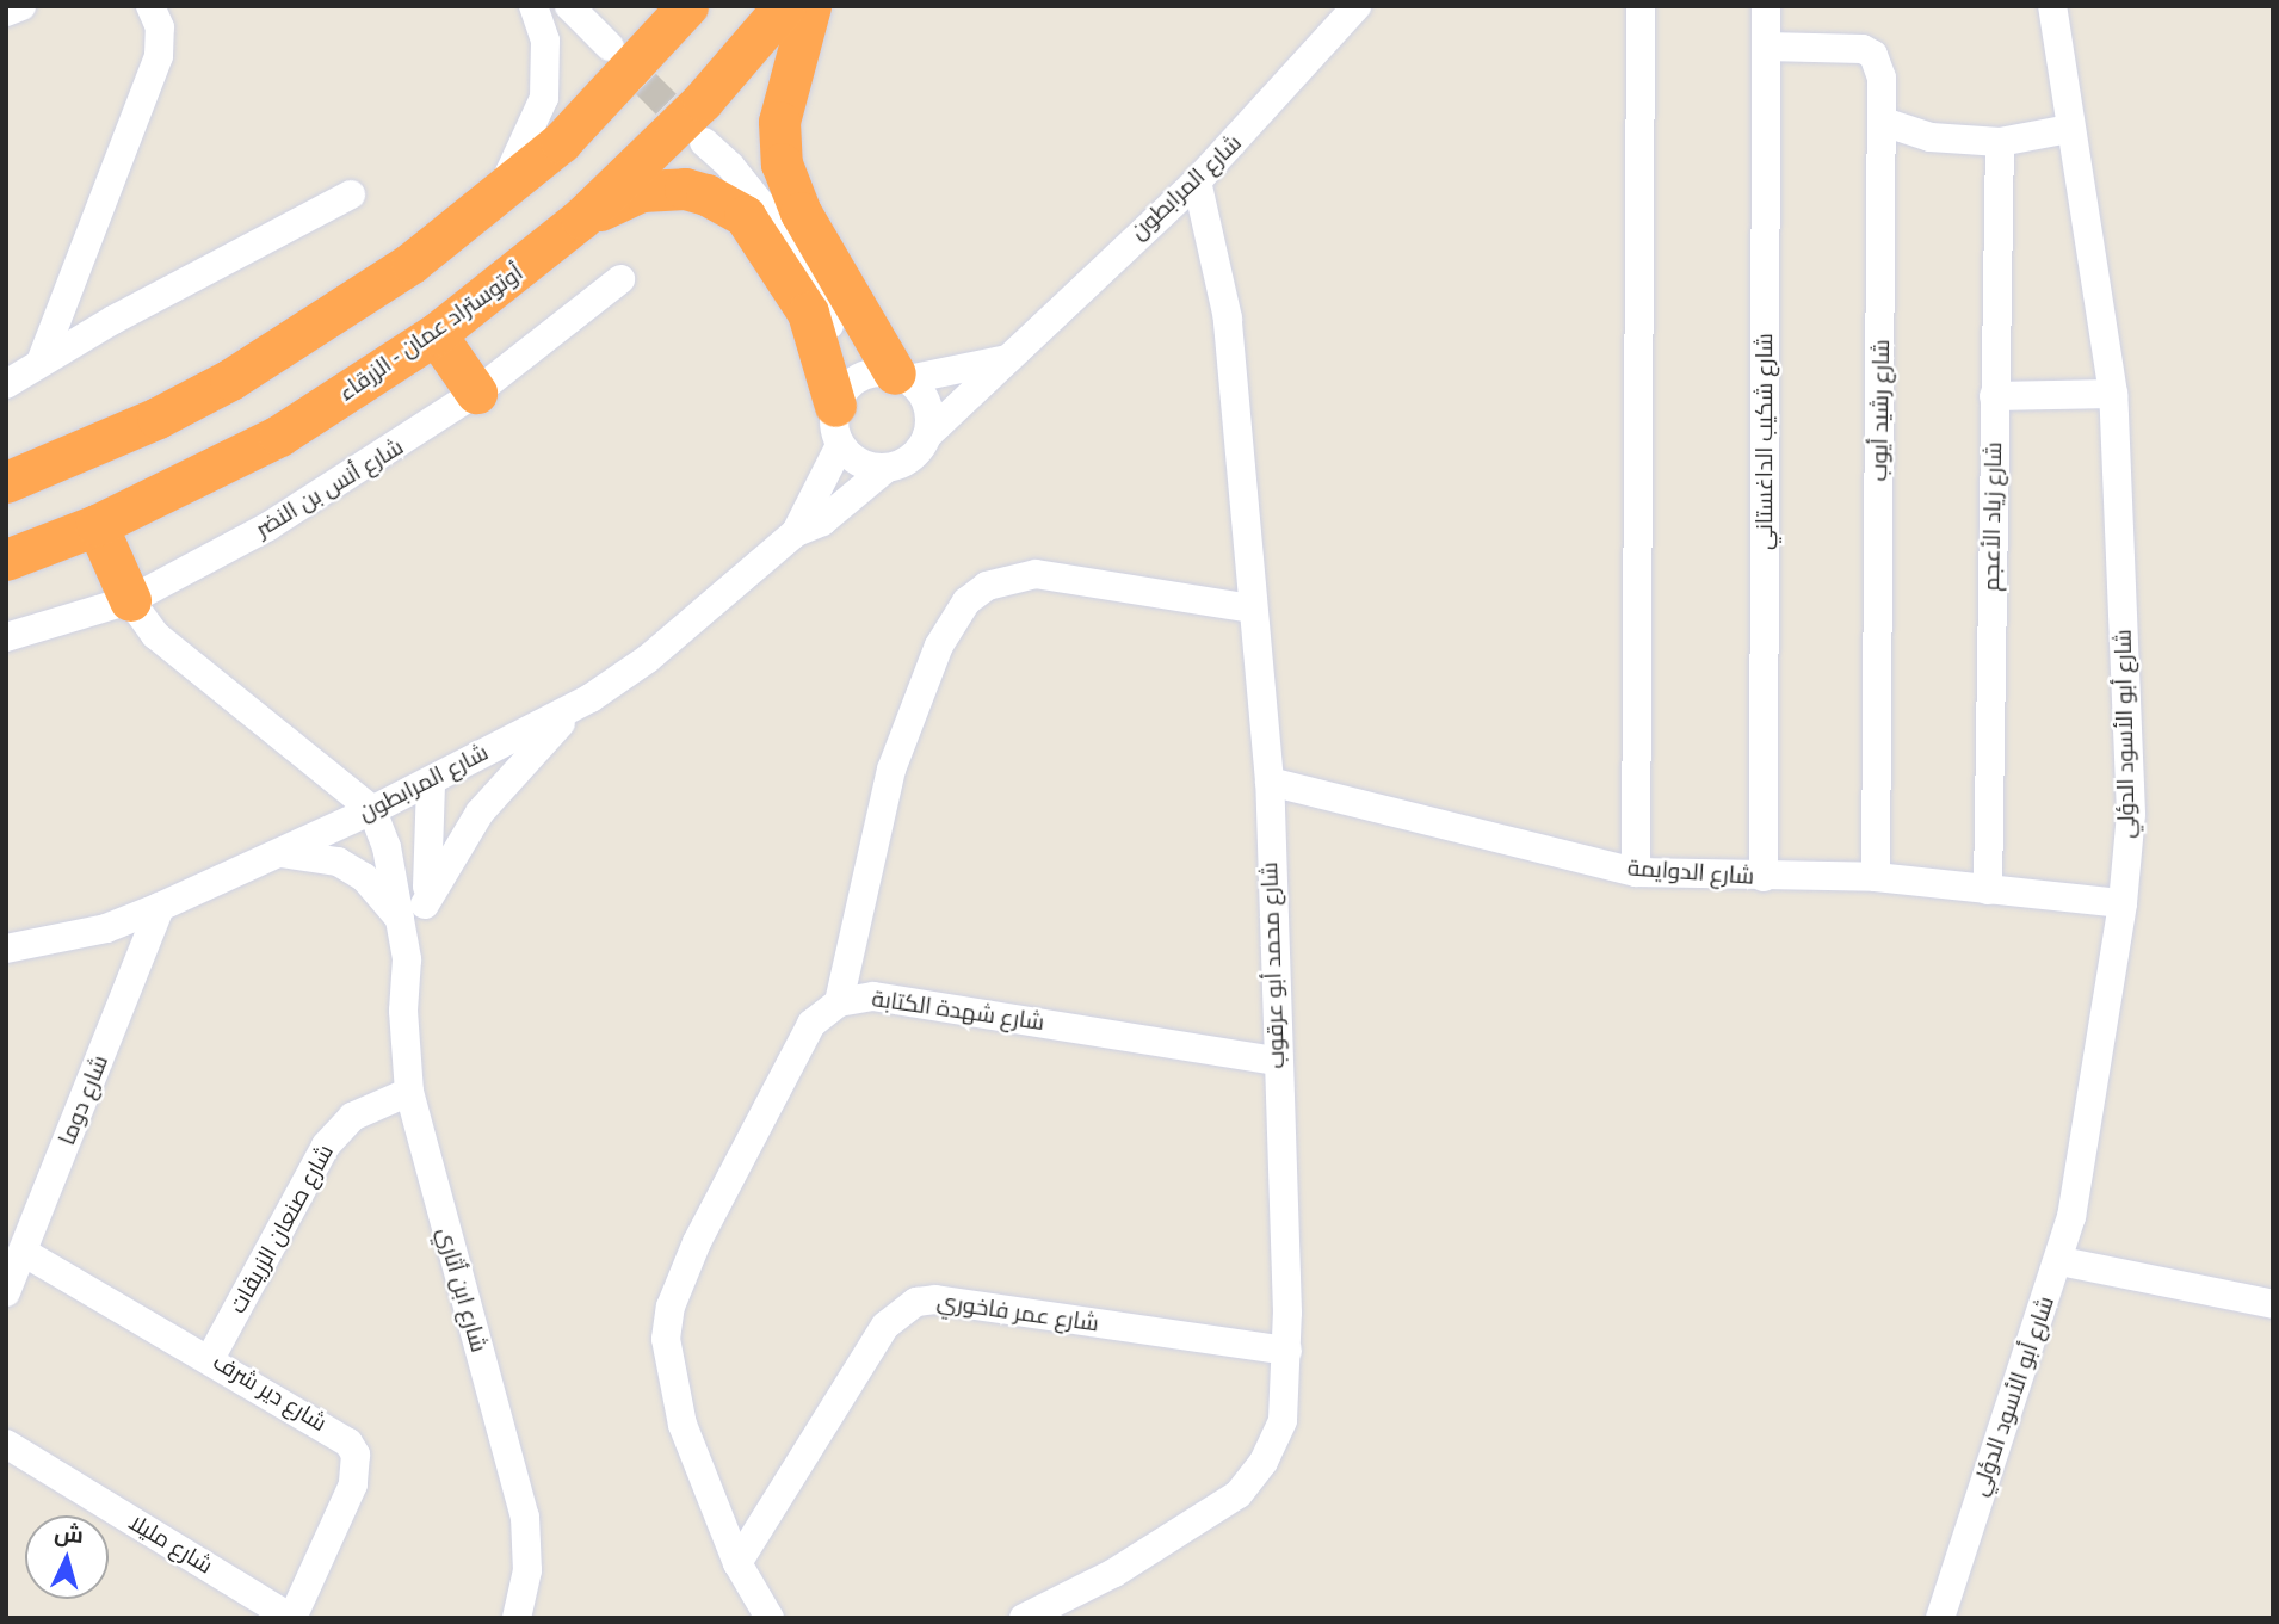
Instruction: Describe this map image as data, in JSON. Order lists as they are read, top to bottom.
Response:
{
  "streets": {
    "highway": ["أوتوستراد عمان - الزرقاء"],
    "street": [
      "شارع المرابطون",
      "شارع رشيد أيوب",
      "شارع شكيب الداغستاني",
      "شارع أنس بن النضر",
      "شارع زياد الأعجم",
      "شارع أبو الأسود الدؤلي",
      "شارع الدوايمة",
      "شارع محمد أبو عرقوب",
      "شارع شهدة الكتابة",
      "شارع دوما",
      "شارع صنعان الزريقات",
      "شارع ابن أثاري",
      "شارع عمر فاخوري",
      "شارع دير شرف",
      "شارع مليلا"
    ]
  },
  "crossings": [
    ["شارع المرابطون", "شارع محمد أبو عرقوب"],
    ["شارع المرابطون", "شارع دوما"],
    ["شارع المرابطون", "شارع ابن أثاري"],
    ["شارع رشيد أيوب", "شارع شكيب الداغستاني"],
    ["شارع رشيد أيوب", "شارع الدوايمة"],
    ["شارع شكيب الداغستاني", "شارع الدوايمة"],
    ["شارع زياد الأعجم", "شارع الدوايمة"],
    ["شارع أبو الأسود الدؤلي", "شارع الدوايمة"],
    ["شارع الدوايمة", "شارع محمد أبو عرقوب"],
    ["شارع محمد أبو عرقوب", "شارع شهدة الكتابة"],
    ["شارع محمد أبو عرقوب", "شارع عمر فاخوري"],
    ["شارع شهدة الكتابة", "شارع عمر فاخوري"],
    ["شارع دوما", "شارع دير شرف"],
    ["شارع صنعان الزريقات", "شارع ابن أثاري"],
    ["شارع صنعان الزريقات", "شارع دير شرف"],
    ["شارع دير شرف", "شارع مليلا"]
  ],
  "north": "top"
}
